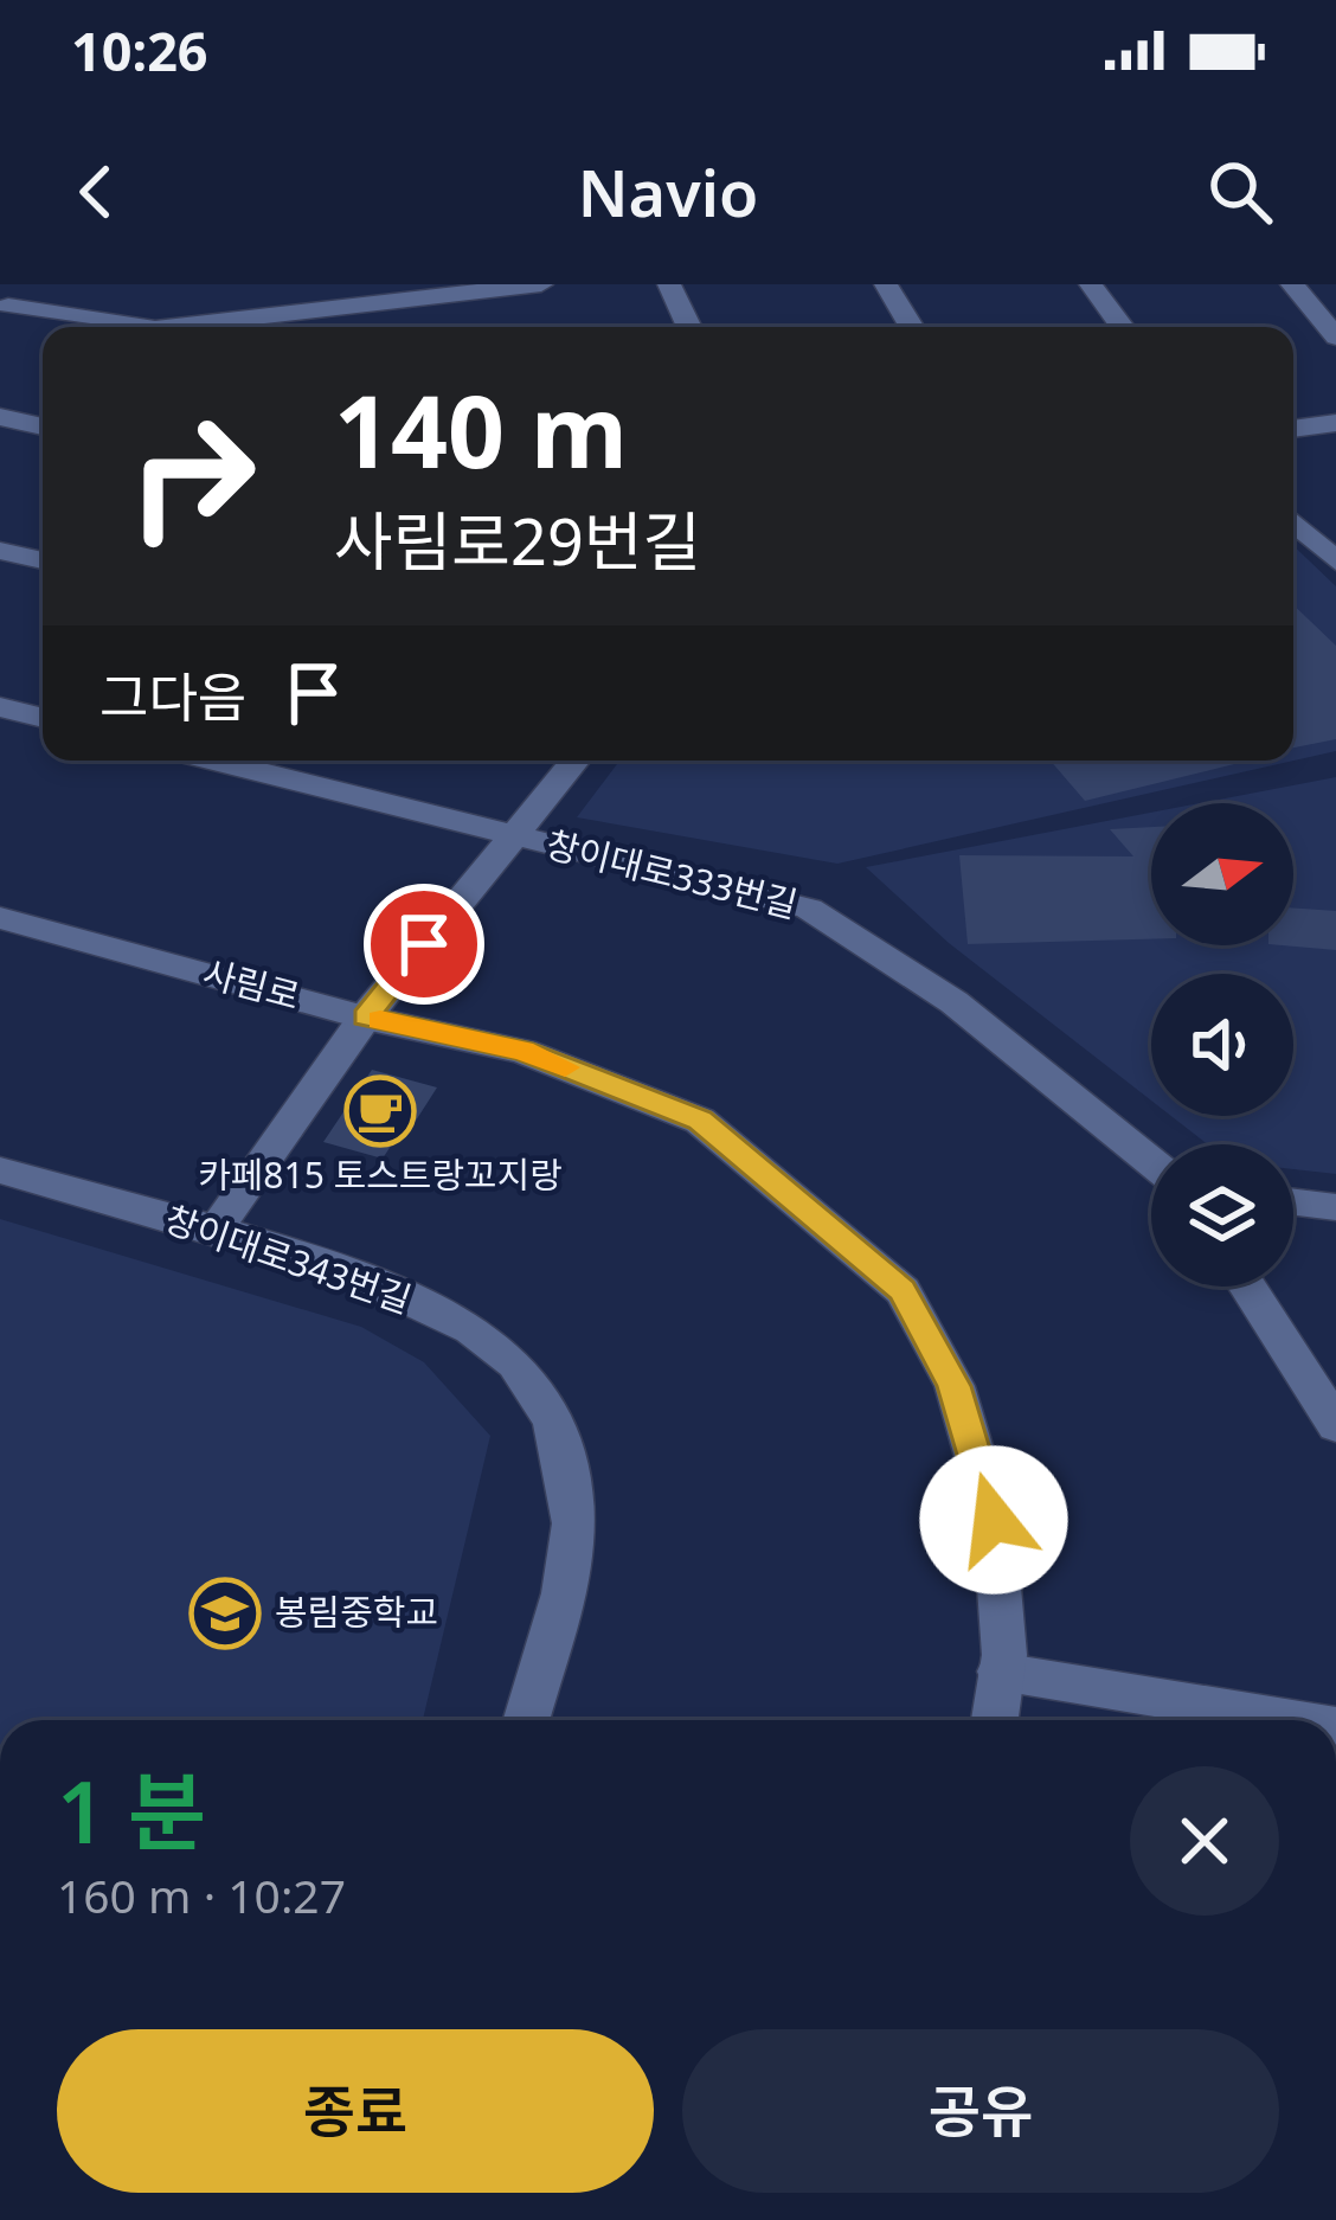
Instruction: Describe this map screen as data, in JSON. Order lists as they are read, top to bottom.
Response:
{
  "streets": {
    "street": ["창이대로333번길", "사림로", "창이대로343번길"]
  },
  "places": {
    "cafe": ["카페815 토스트랑꼬지랑"],
    "school or university": ["봉림중학교"]
  },
  "north": "right",
  "page": {
    "status": "10:26",
    "header": "Navio",
    "turn": ["140 m", "사림로29번길"],
    "then": "그다음",
    "heading": ["1 분", "160 m · 10:27"],
    "buttons": ["종료", "공유"]
  }
}
